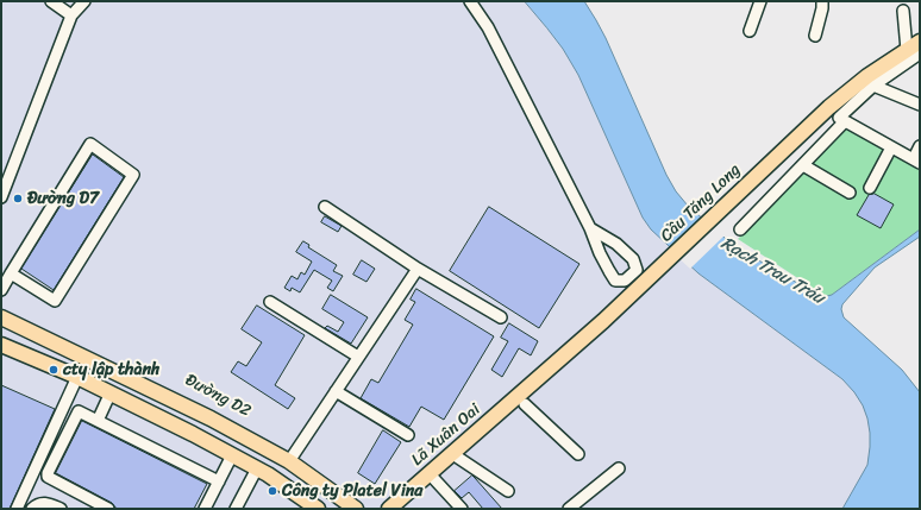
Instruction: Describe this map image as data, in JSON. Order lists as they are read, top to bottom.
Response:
{
  "streets": {
    "main road": ["Cầu Tăng Long", "Đường D2", "Lã Xuân Oai"]
  },
  "crossings": [
    ["Cầu Tăng Long", "Lã Xuân Oai"]
  ],
  "water": ["Rạch Trau Trảu"],
  "places": ["Đường D7", "cty lập thành", "Công ty Platel Vina"]
}
